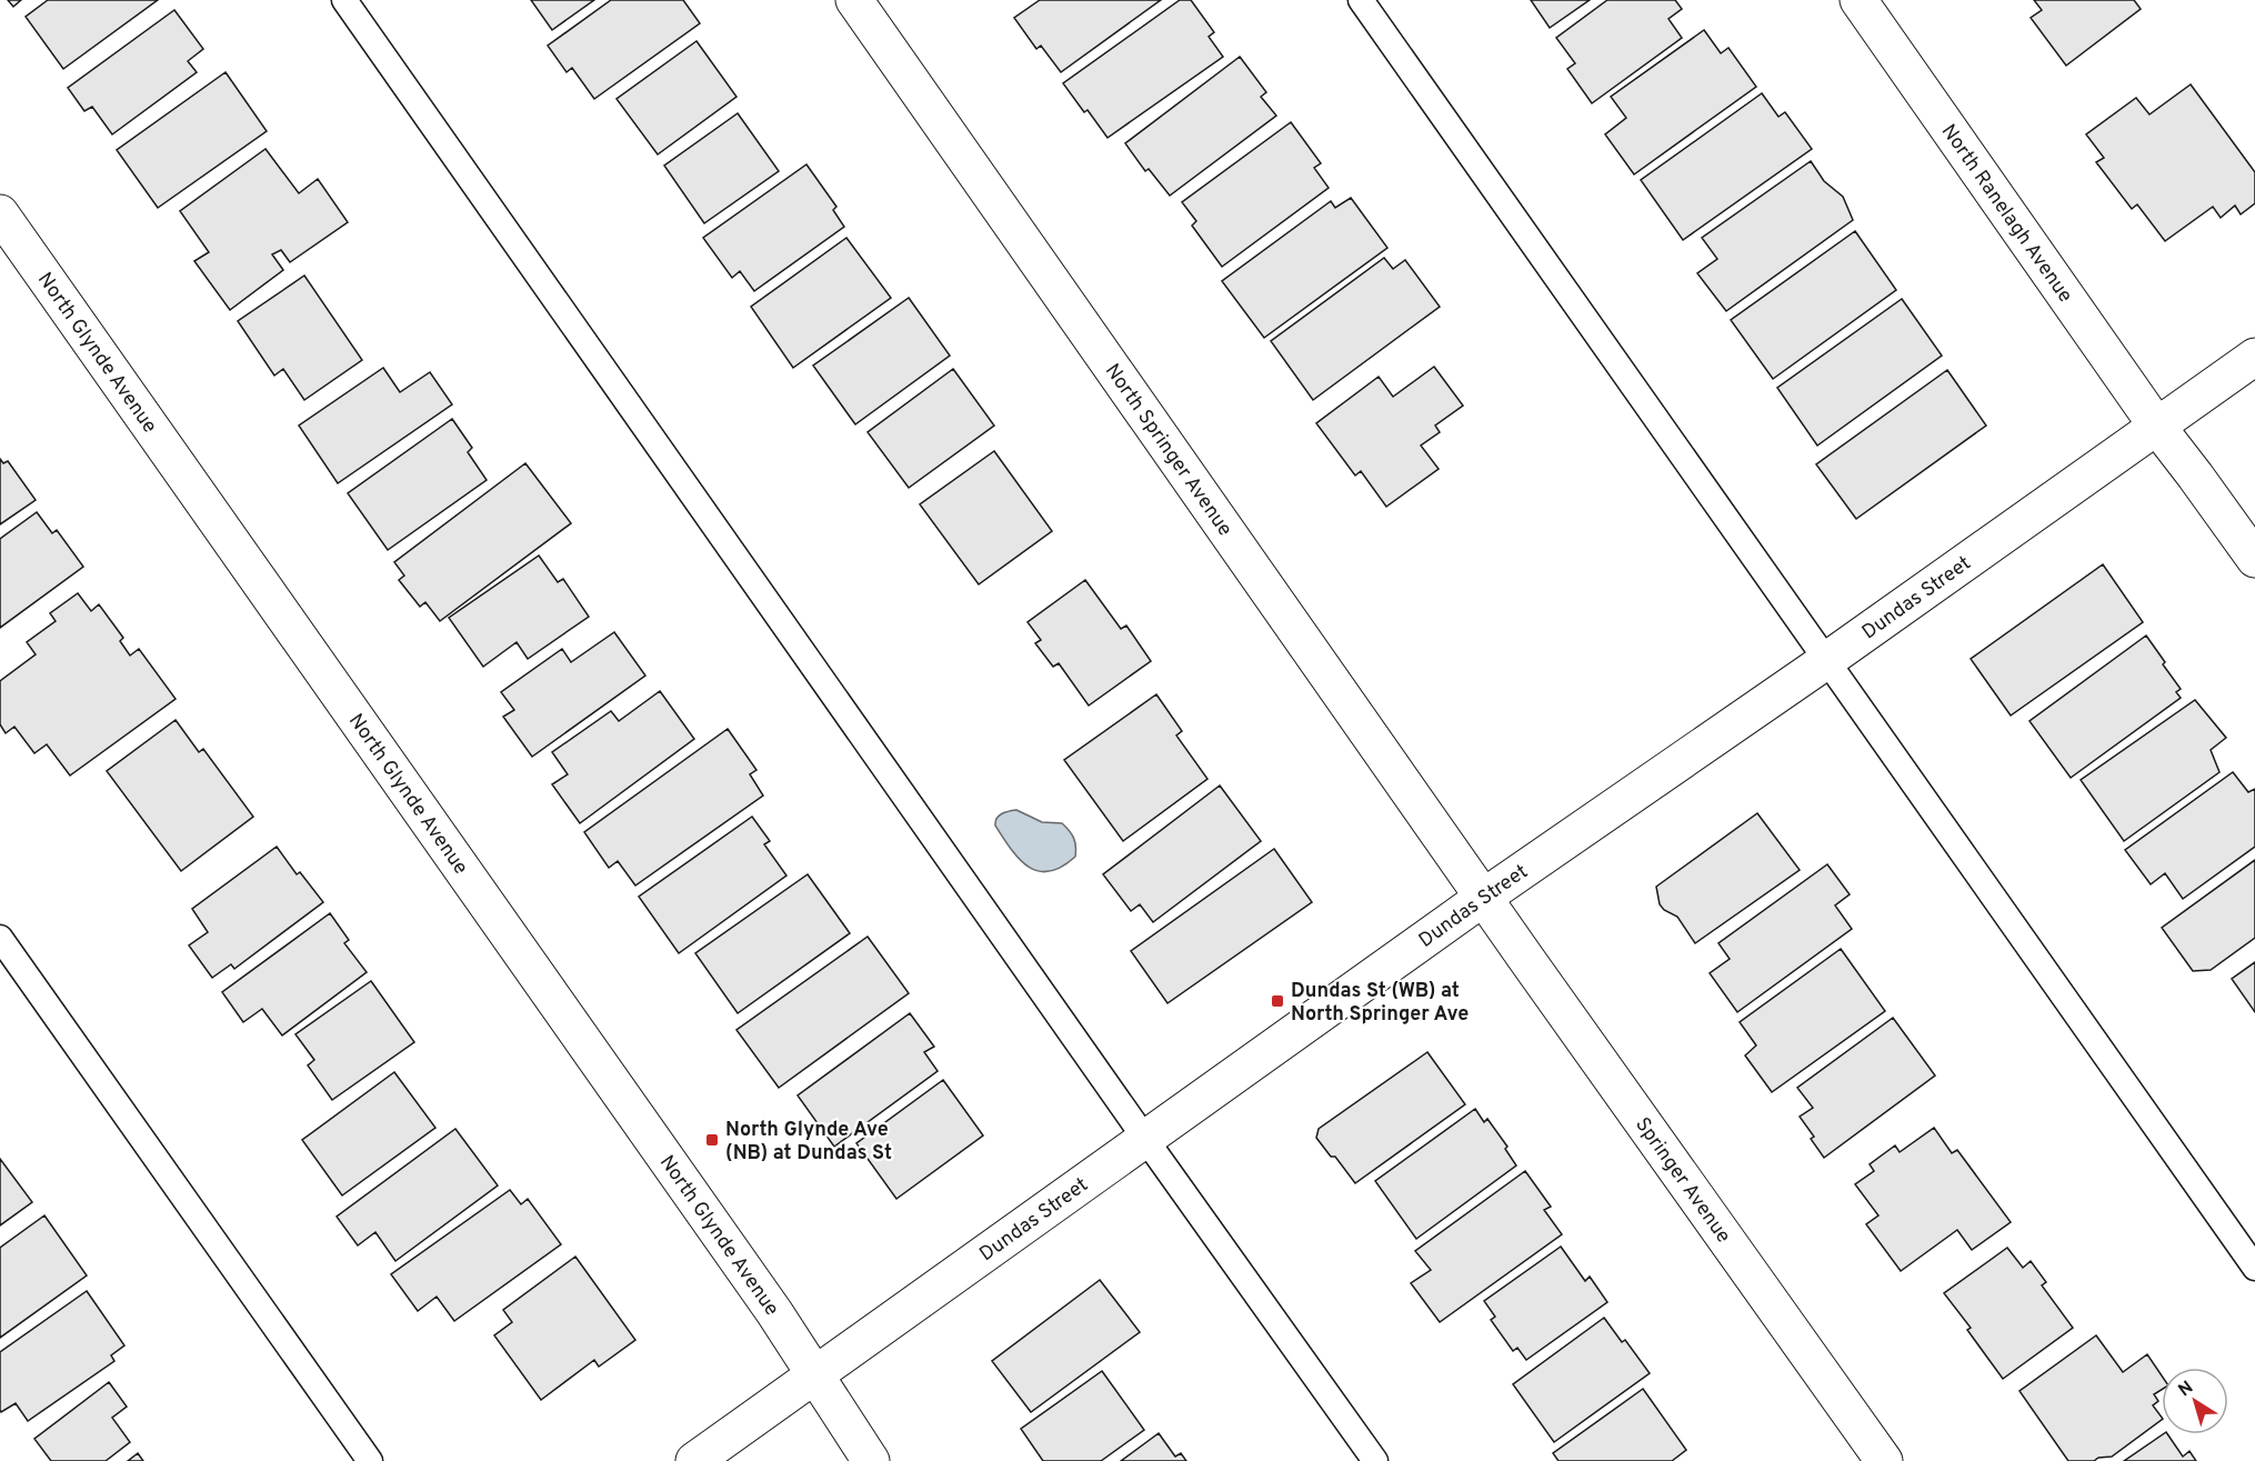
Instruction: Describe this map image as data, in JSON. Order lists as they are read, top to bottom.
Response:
{
  "streets": {
    "street": [
      "North Ranelagh Avenue",
      "North Glynde Avenue",
      "North Springer Avenue",
      "Dundas Street",
      "Springer Avenue"
    ]
  },
  "crossings": [
    ["North Ranelagh Avenue", "Dundas Street"],
    ["North Glynde Avenue", "Dundas Street"],
    ["North Springer Avenue", "Dundas Street"],
    ["North Springer Avenue", "Springer Avenue"],
    ["Dundas Street", "Springer Avenue"]
  ],
  "places": {
    "transit": ["Dundas St (WB) at North Springer Ave", "North Glynde Ave (NB) at Dundas St"]
  },
  "north": "top left"
}
